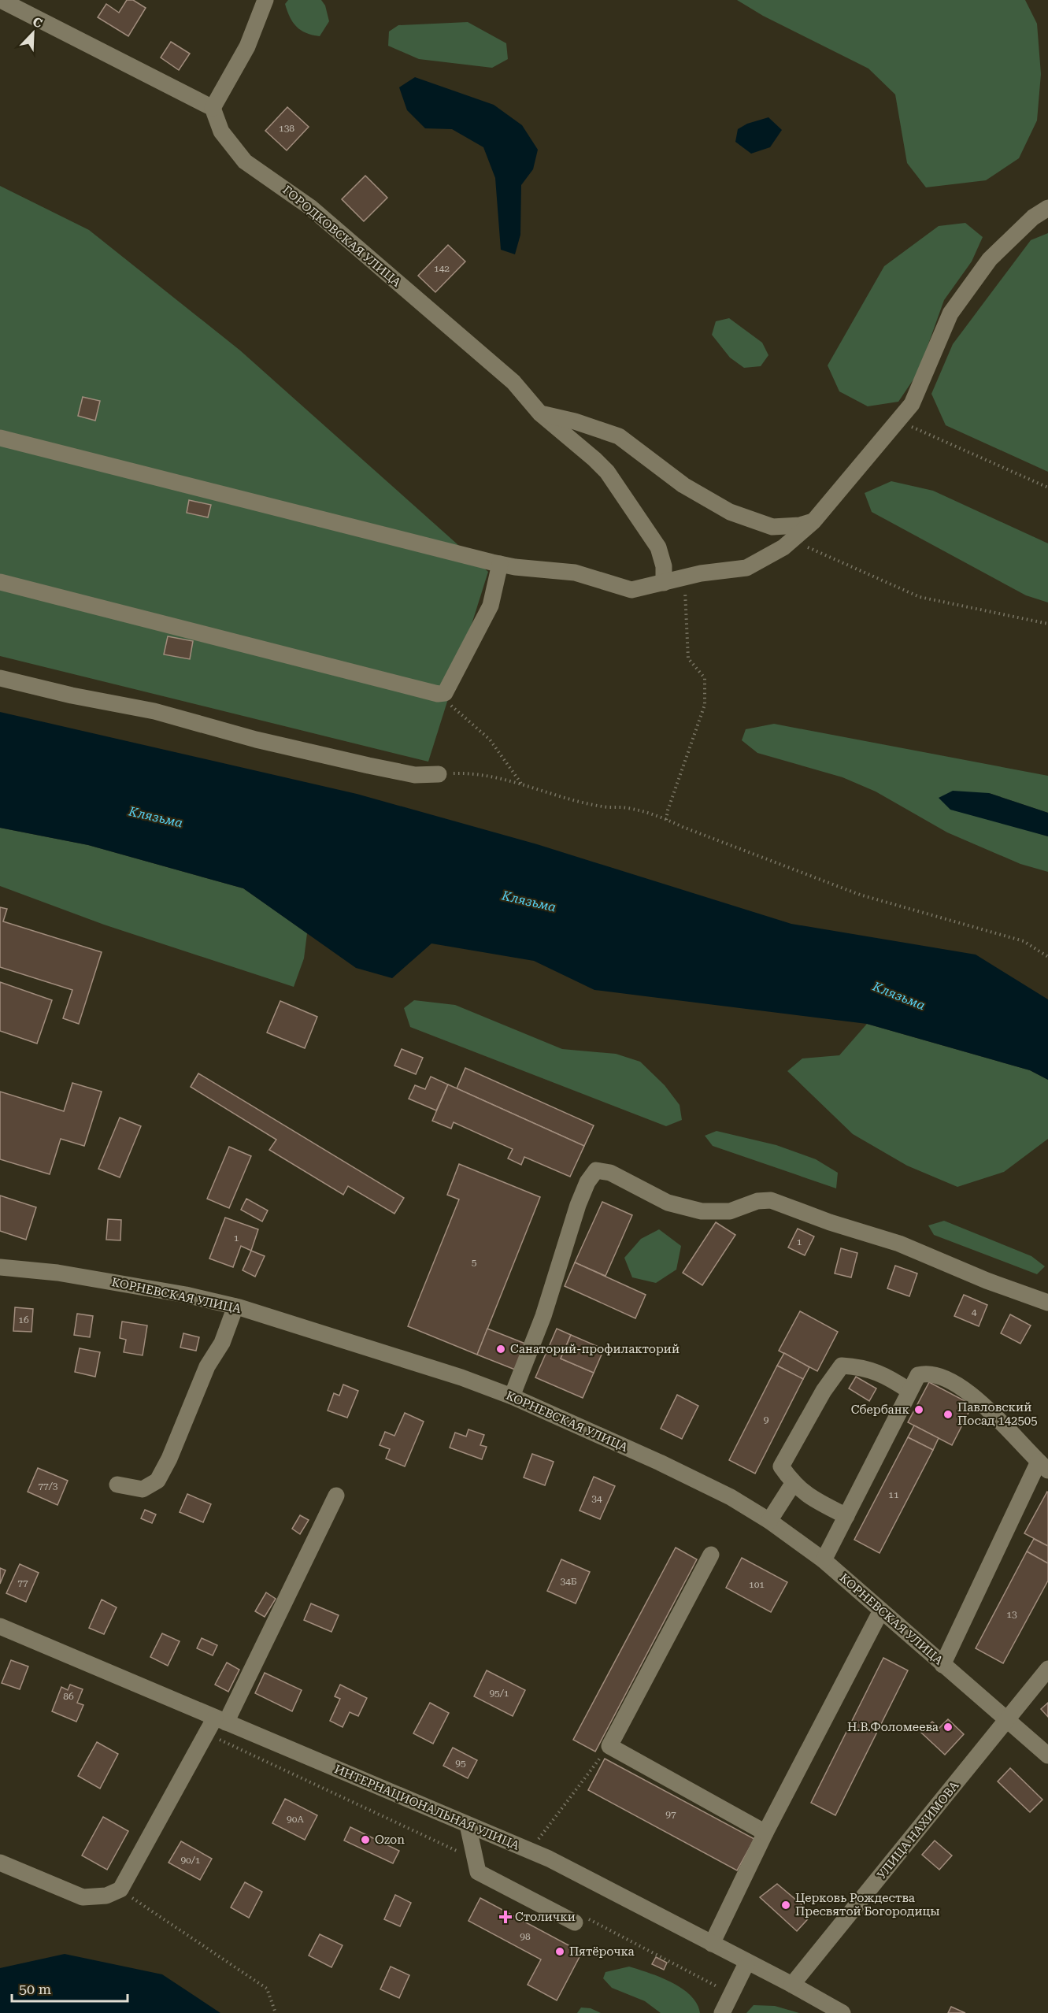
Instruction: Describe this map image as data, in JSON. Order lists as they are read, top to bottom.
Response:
{
  "streets": {
    "street": [
      "ГОРОДКОВСКАЯ УЛИЦА",
      "КОРНЕВСКАЯ УЛИЦА",
      "ИНТЕРНАЦИОНАЛЬНАЯ УЛИЦА",
      "УЛИЦА НАХИМОВА"
    ]
  },
  "crossings": [
    ["КОРНЕВСКАЯ УЛИЦА", "УЛИЦА НАХИМОВА"],
    ["ИНТЕРНАЦИОНАЛЬНАЯ УЛИЦА", "УЛИЦА НАХИМОВА"]
  ],
  "water": ["Клязьма"],
  "places": {
    "other": [
      "Санаторий-профилакторий",
      "Сбербанк",
      "Павловский Посад 142505",
      "Н.В.Фоломеева",
      "Ozon",
      "Церковь Рождества Пресвятой Богородицы",
      "Пятёрочка"
    ],
    "health": ["Столички"]
  },
  "house_numbers": [
    "138",
    "142",
    "1",
    "1",
    "5",
    "4",
    "16",
    "9",
    "77/3",
    "11",
    "34",
    "34Б",
    "77",
    "101",
    "13",
    "95/1",
    "86",
    "95",
    "97",
    "90А",
    "90/1",
    "98"
  ],
  "scale_bar": "50 m",
  "north": "top right"
}
